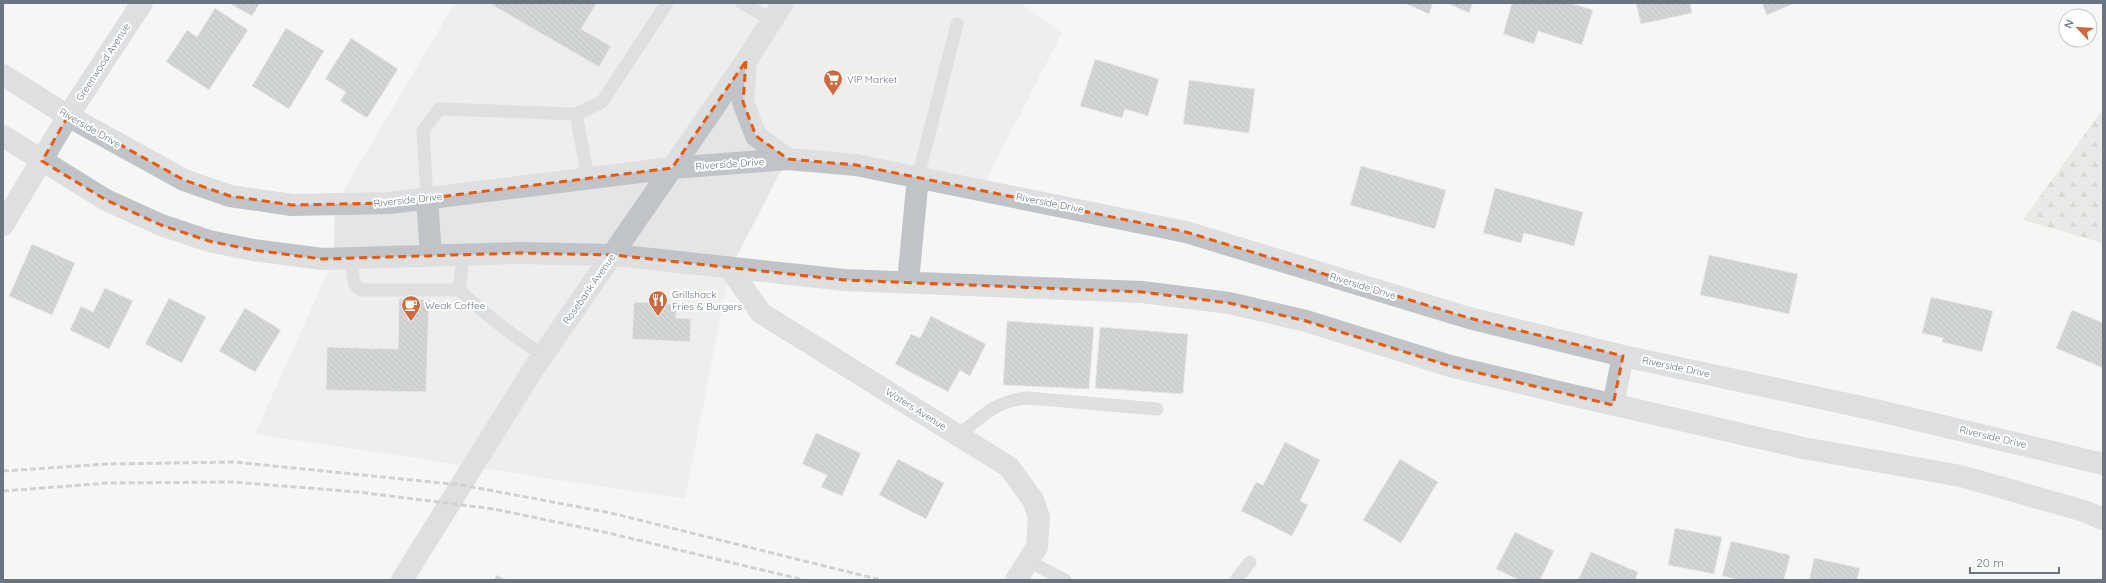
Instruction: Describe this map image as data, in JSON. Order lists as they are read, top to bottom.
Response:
{
  "streets": {
    "street": [
      "Greenwood Avenue",
      "Riverside Drive",
      "Rosebank Avenue",
      "Waters Avenue"
    ]
  },
  "crossings": [
    ["Greenwood Avenue", "Riverside Drive"],
    ["Riverside Drive", "Rosebank Avenue"]
  ],
  "places": {
    "supermarket": ["VIP Market"],
    "restaurant": ["Grillshack Fries & Burgers"],
    "cafe": ["Weak Coffee"]
  },
  "scale_bar": "20 m",
  "north": "top left"
}
